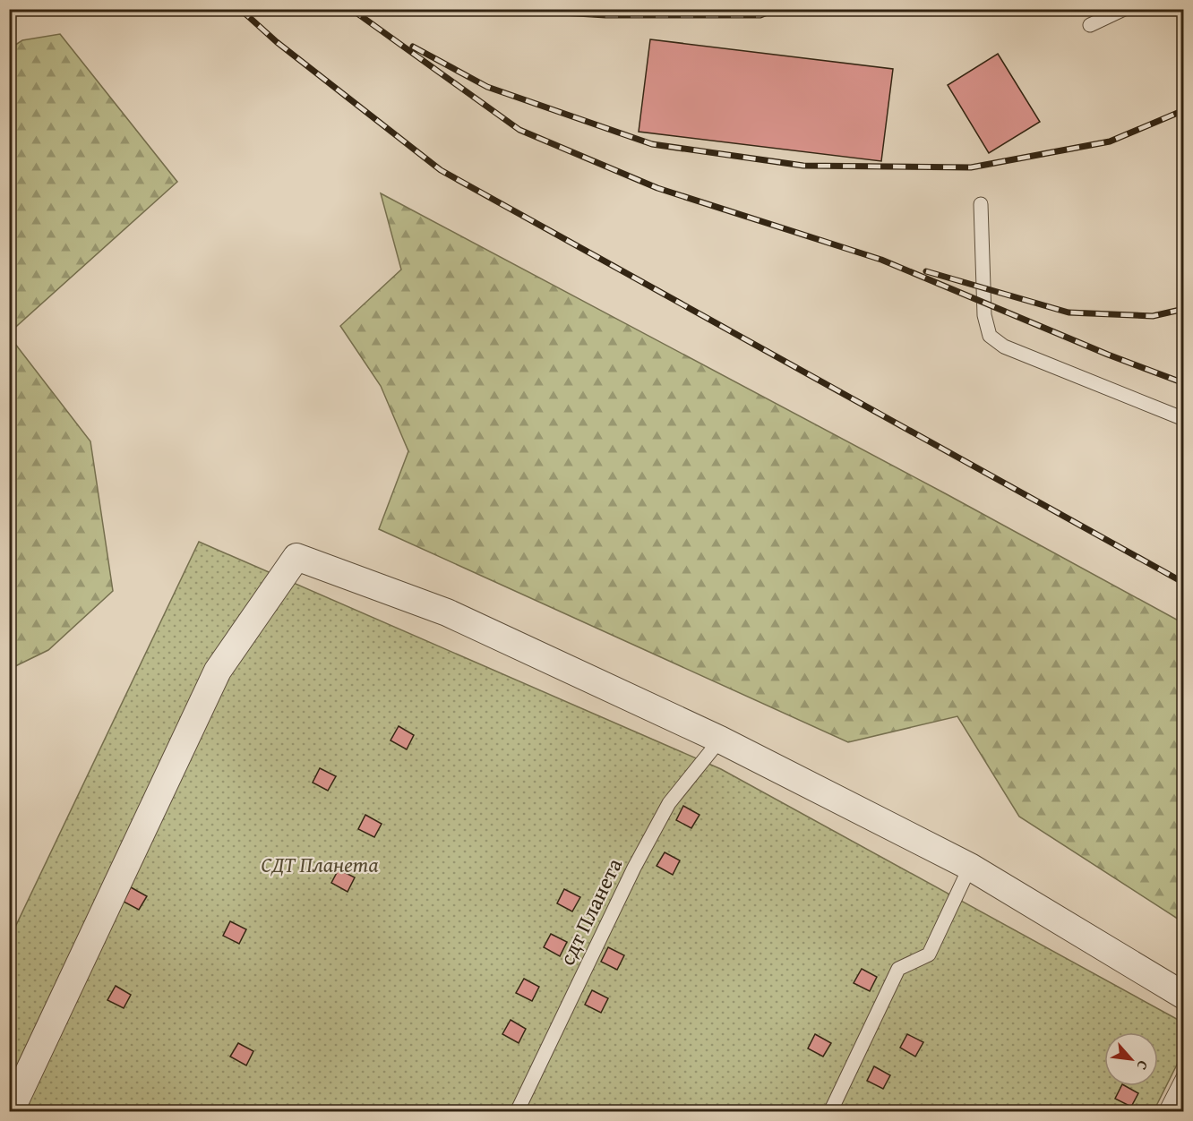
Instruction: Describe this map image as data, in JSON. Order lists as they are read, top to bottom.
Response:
{
  "streets": {
    "lane": ["сдт Планета"]
  },
  "parks": ["СДТ Планета"],
  "north": "bottom right"
}
